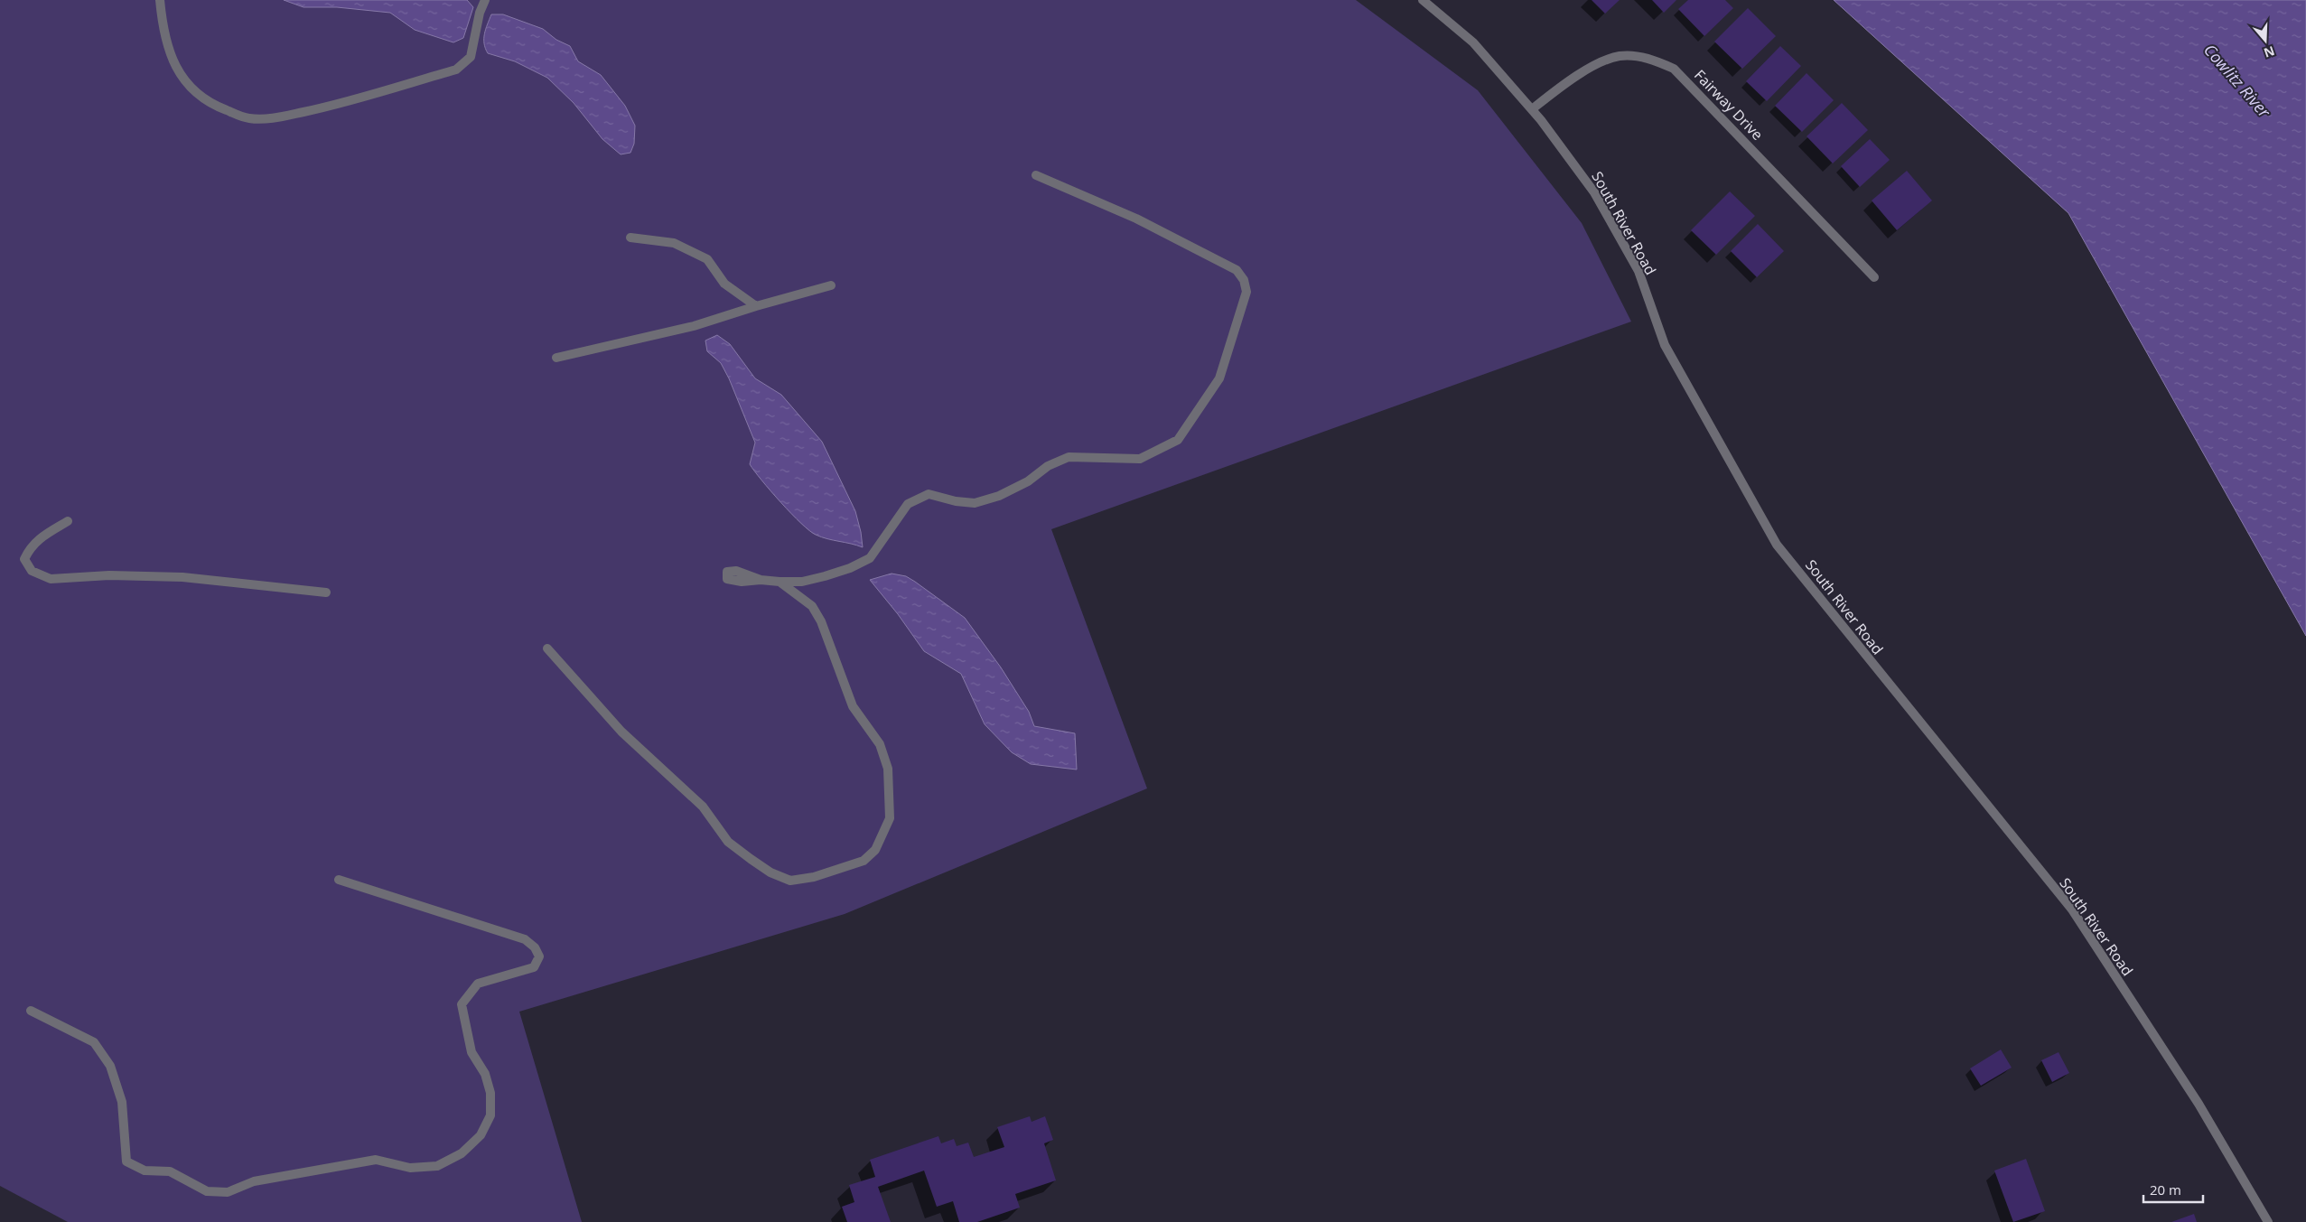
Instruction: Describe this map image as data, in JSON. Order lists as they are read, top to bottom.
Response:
{
  "streets": {
    "street": ["Fairway Drive", "South River Road"]
  },
  "crossings": [
    ["Fairway Drive", "South River Road"]
  ],
  "water": ["Cowlitz River"],
  "scale_bar": "20 m",
  "north": "bottom"
}
